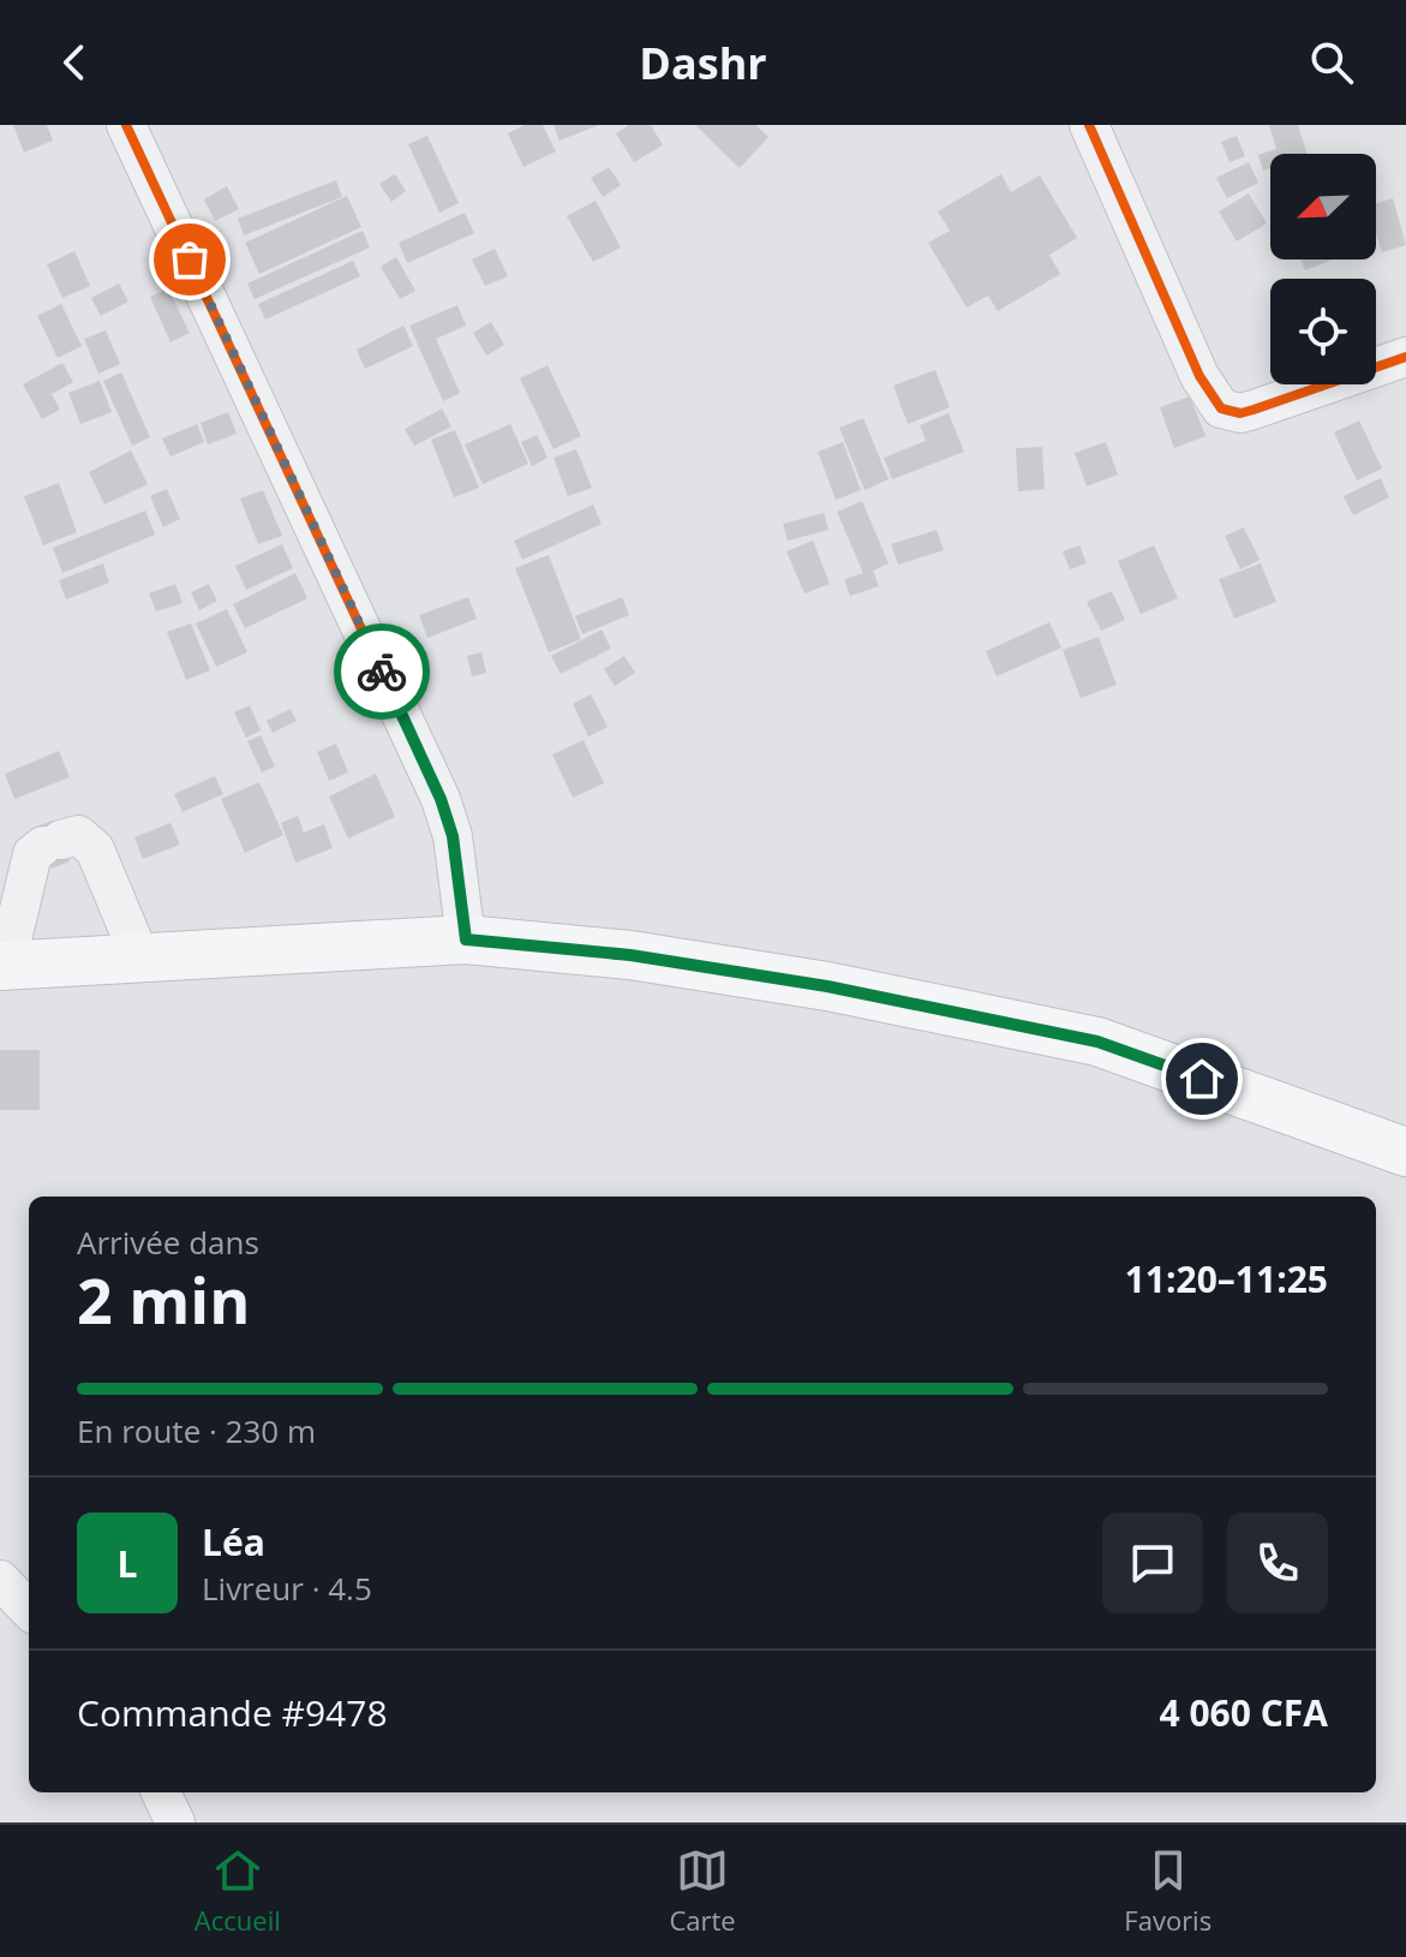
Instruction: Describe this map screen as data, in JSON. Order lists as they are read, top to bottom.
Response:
{
  "north": "bottom left",
  "page": {
    "header": "Dashr",
    "heading": ["2 min", "Arrivée dans", "11:20–11:25"],
    "panel": [
      "Léa",
      "Livreur · 4.5",
      "Commande #9478",
      "4 060 CFA"
    ],
    "bar": "En route · 230 m",
    "round": "L",
    "tabs": ["Accueil", "Carte", "Favoris"]
  }
}
